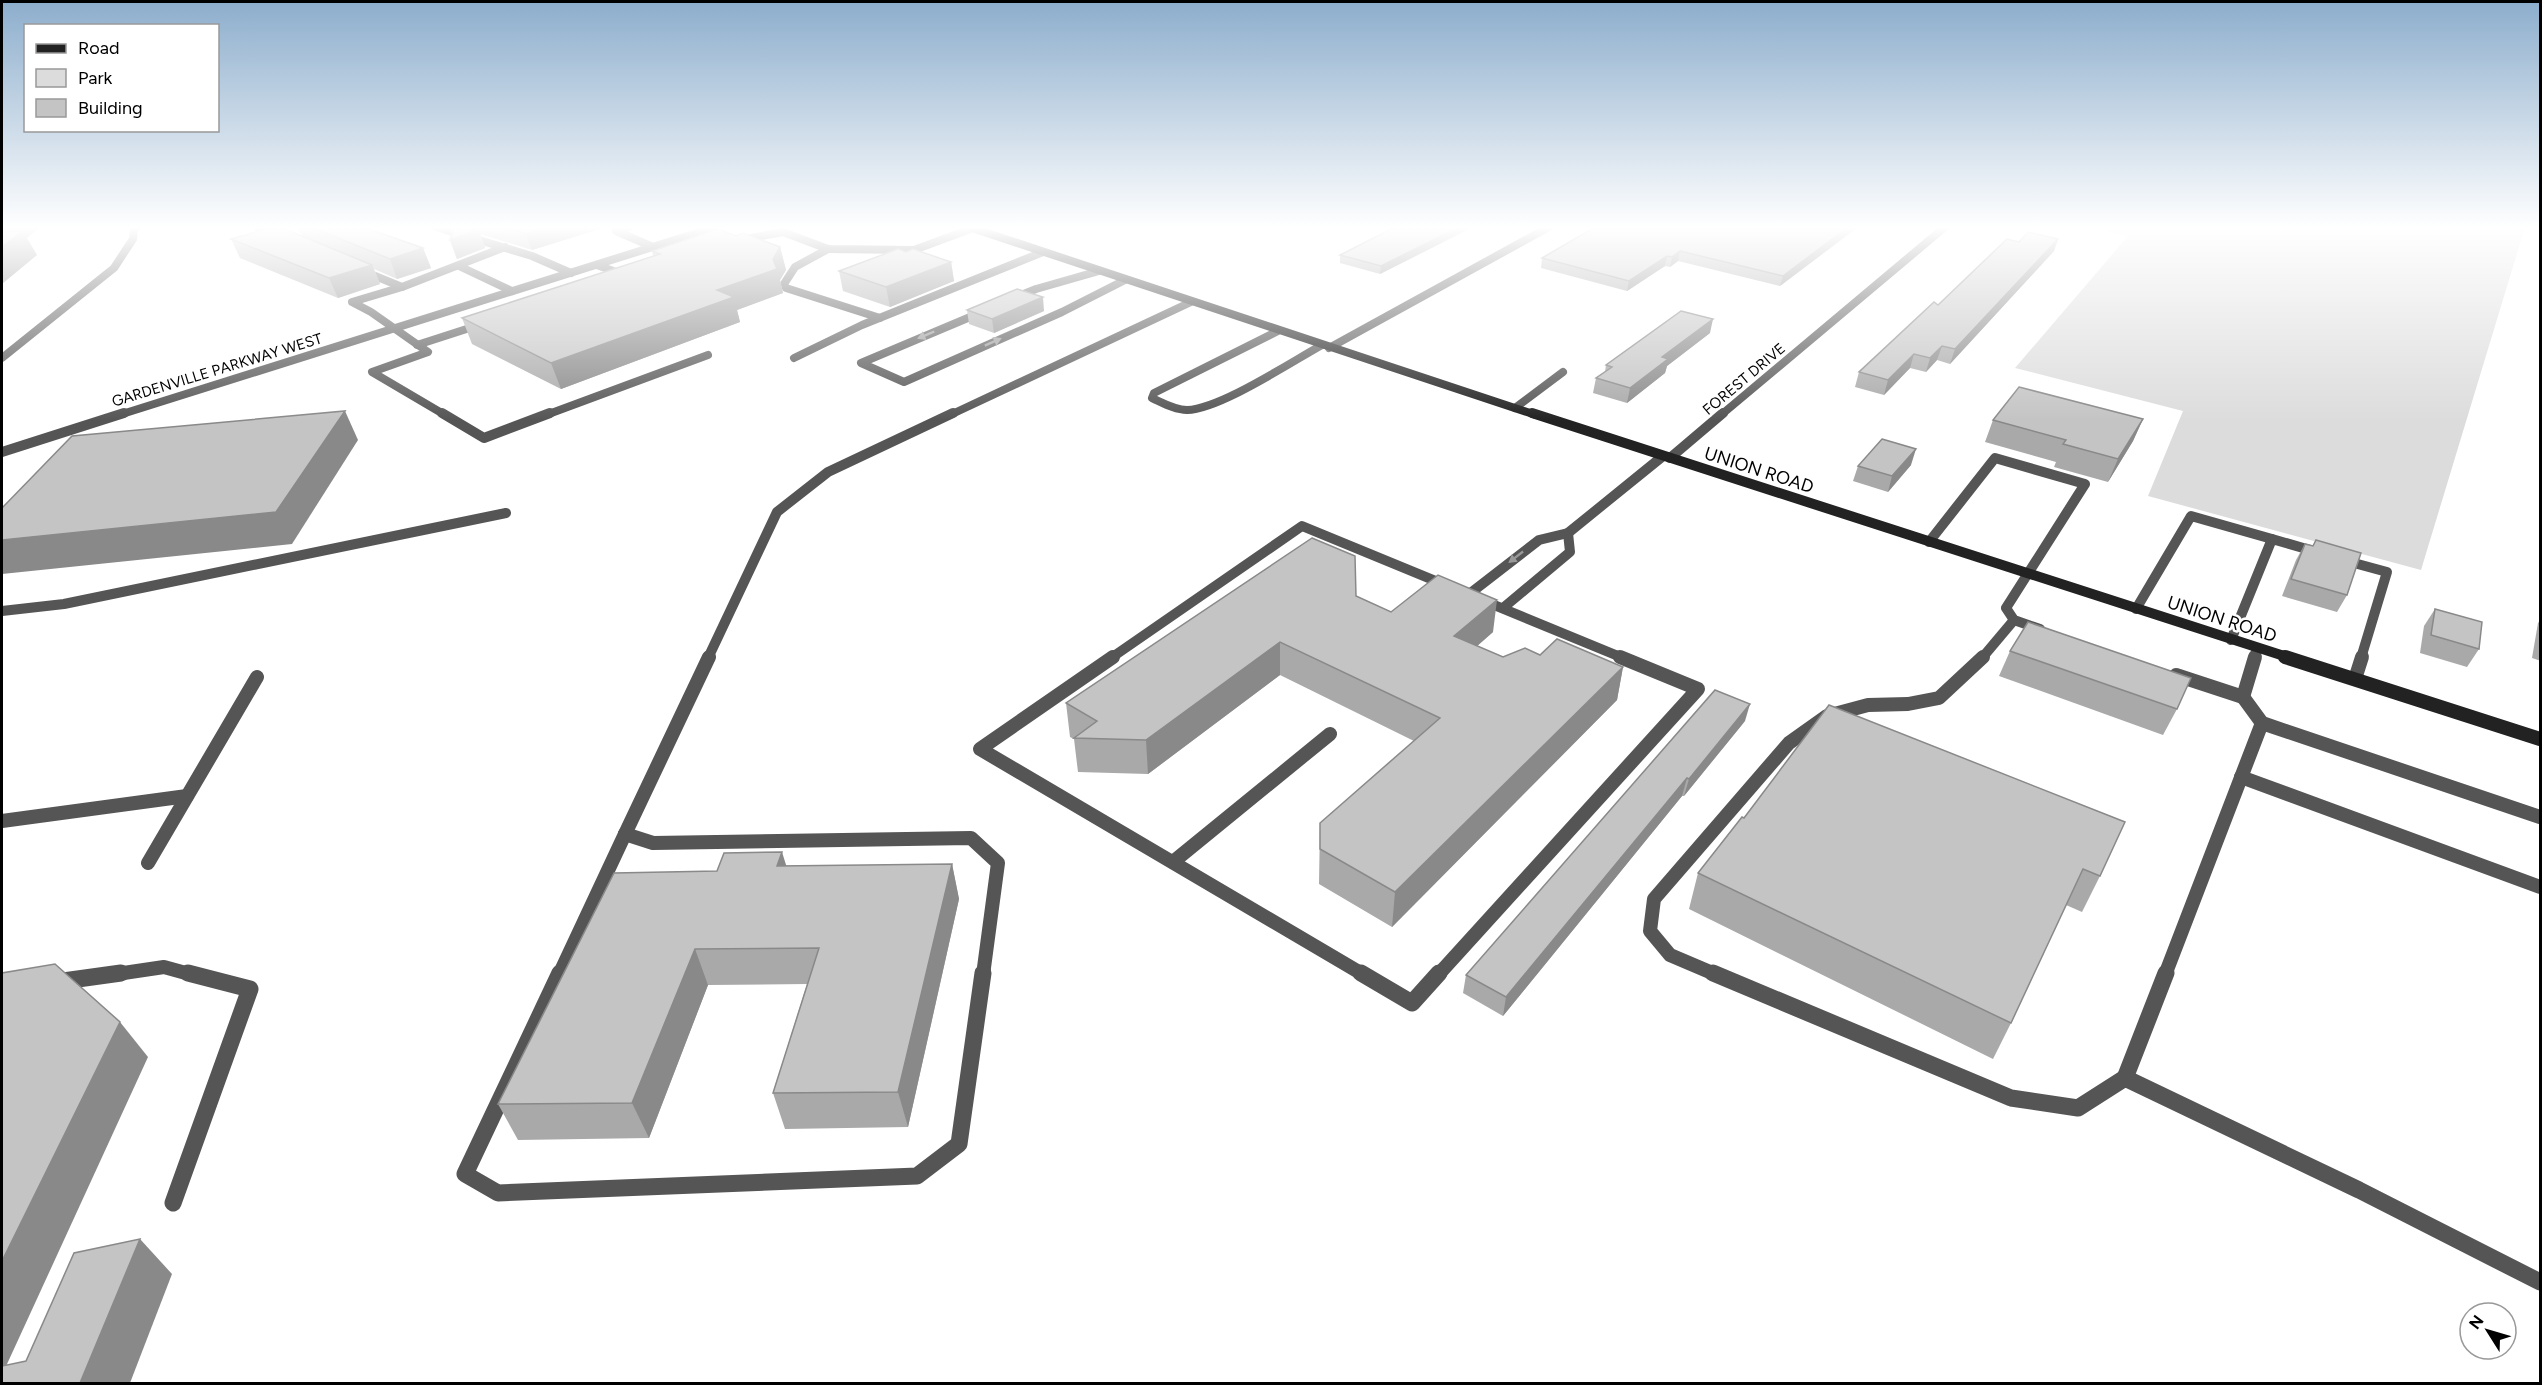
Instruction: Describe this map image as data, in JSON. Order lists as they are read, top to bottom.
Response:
{
  "streets": {
    "main road": ["UNION ROAD"],
    "street": ["GARDENVILLE PARKWAY WEST", "FOREST DRIVE"]
  },
  "crossings": [
    ["FOREST DRIVE", "UNION ROAD"]
  ],
  "legend": ["Road", "Park", "Building"],
  "north": "top left"
}
